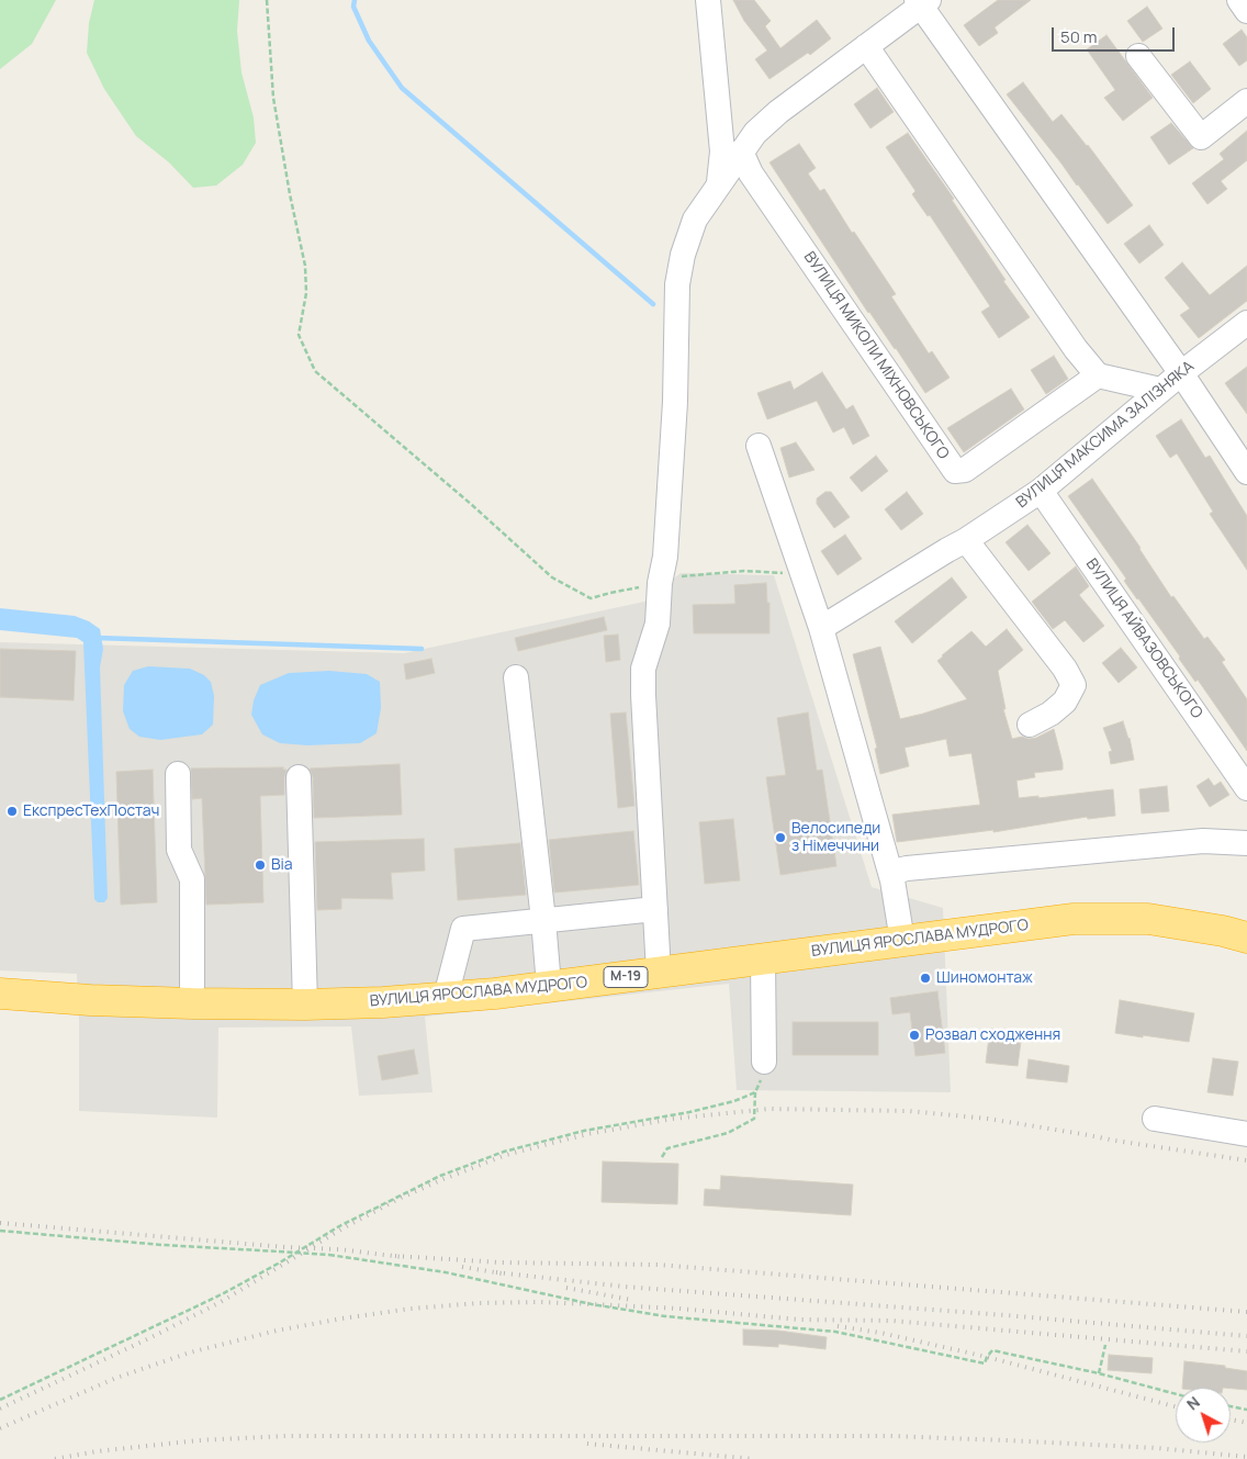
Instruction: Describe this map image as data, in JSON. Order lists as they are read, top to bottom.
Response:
{
  "streets": {
    "highway": ["ВУЛИЦЯ ЯРОСЛАВА МУДРОГО", "М-19"],
    "street": ["ВУЛИЦЯ МИКОЛИ МІХНОВСЬКОГО", "ВУЛИЦЯ МАКСИМА ЗАЛІЗНЯКА", "ВУЛИЦЯ АЙВАЗОВСЬКОГО"]
  },
  "crossings": [
    ["ВУЛИЦЯ МАКСИМА ЗАЛІЗНЯКА", "ВУЛИЦЯ АЙВАЗОВСЬКОГО"]
  ],
  "places": [
    "ЕкспресТехПостач",
    "Велосипеди з Німеччини",
    "Віа",
    "Шиномонтаж",
    "Розвал сходження"
  ],
  "scale_bar": "50 m",
  "north": "top left"
}
